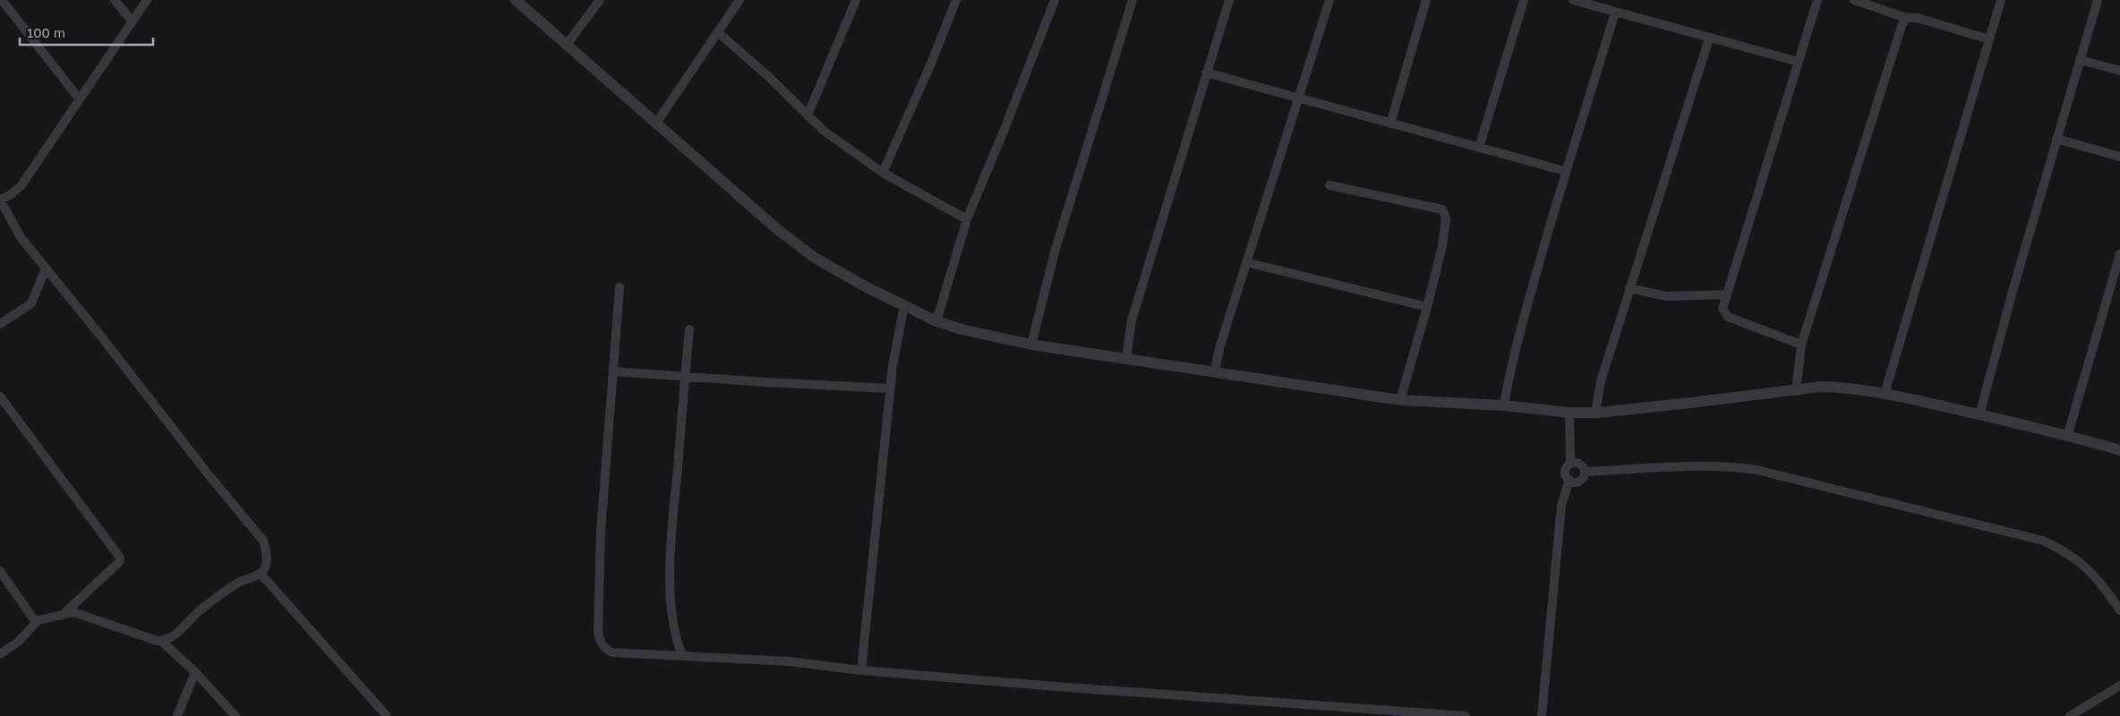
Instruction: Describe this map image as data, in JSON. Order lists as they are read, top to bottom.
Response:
{
  "scale_bar": "100 m"
}
